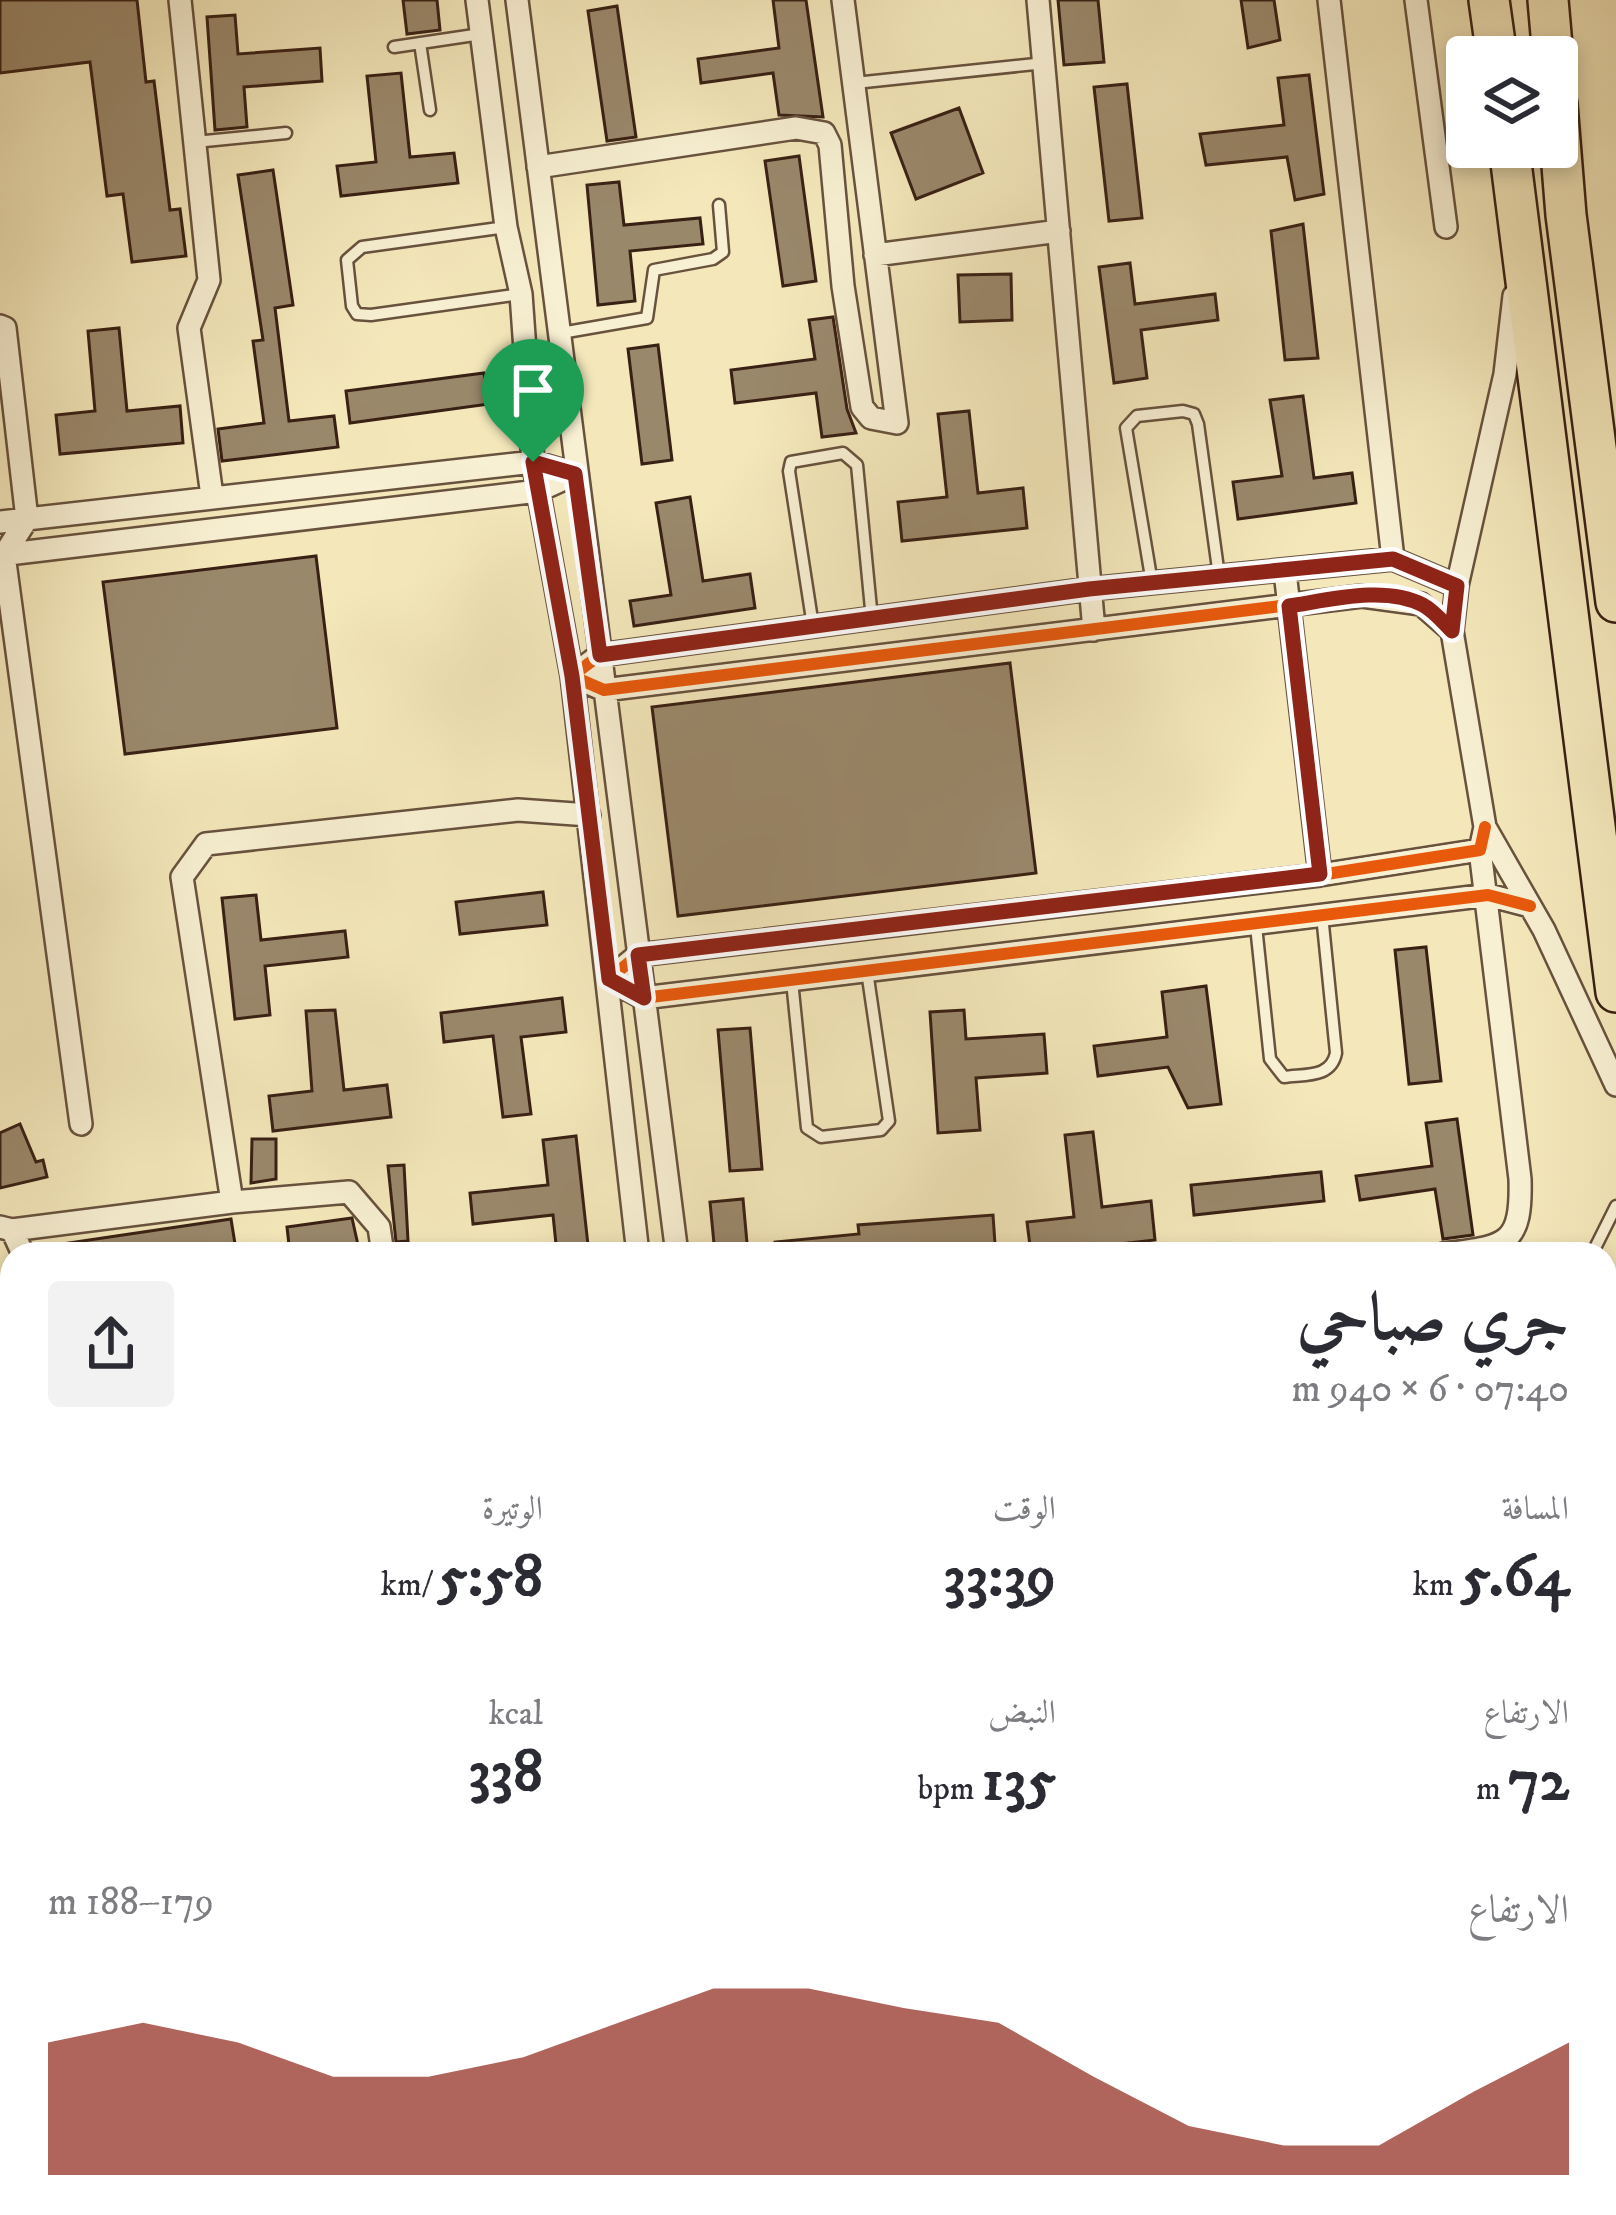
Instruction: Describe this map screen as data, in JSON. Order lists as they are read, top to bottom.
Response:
{
  "page": {
    "heading": ["جري صباحي", "07:40 · 6 × 940 m"],
    "stats": [
      ["المسافة", "5.64 km"],
      ["الوقت", "33:39"],
      ["الوتيرة", "5:58 /km"],
      ["الارتفاع", "72 m"],
      ["النبض", "135 bpm"],
      ["kcal", "338"]
    ],
    "chart": ["الارتفاع", "179–188 m"]
  }
}
